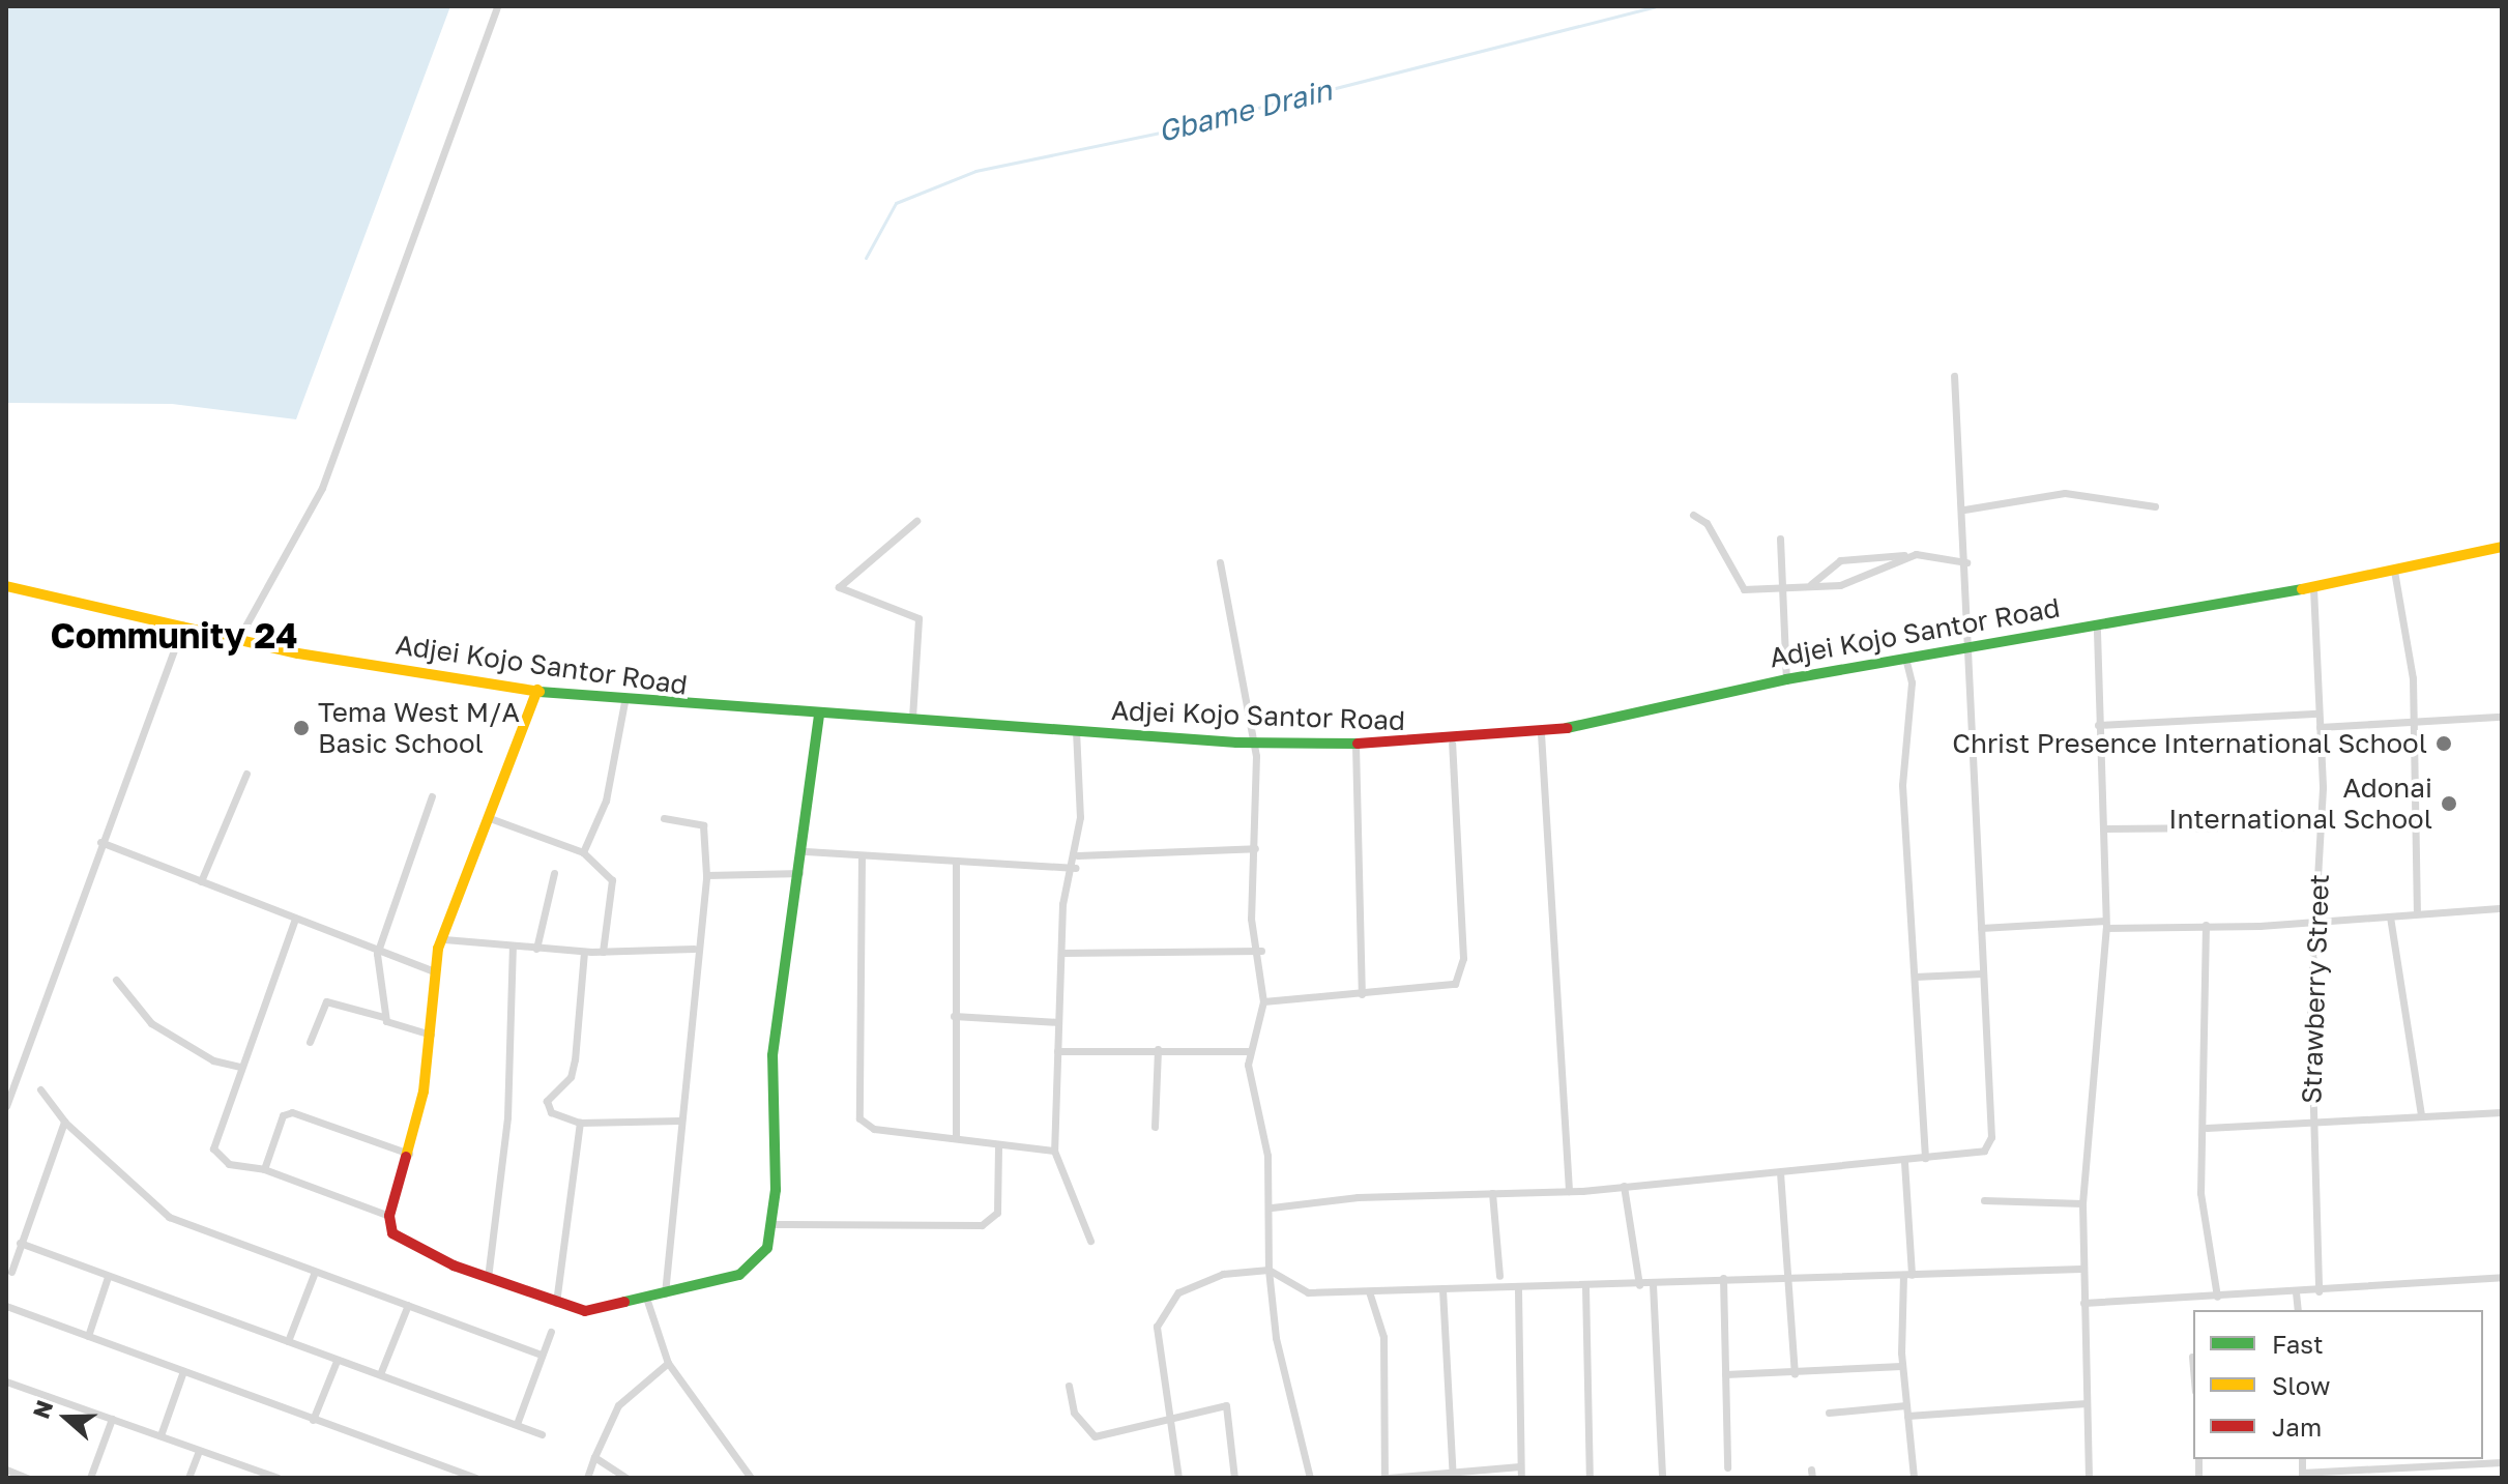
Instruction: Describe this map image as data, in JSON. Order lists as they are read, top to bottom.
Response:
{
  "streets": {
    "street": ["Adjei Kojo Santor Road", "Strawberry Street"]
  },
  "crossings": [
    ["Adjei Kojo Santor Road", "Strawberry Street"]
  ],
  "districts": ["Community 24"],
  "water": ["Gbame Drain"],
  "places": ["Tema West M/A Basic School", "Christ Presence International School", "Adonai International School"],
  "legend": ["Fast", "Slow", "Jam"],
  "north": "left"
}
